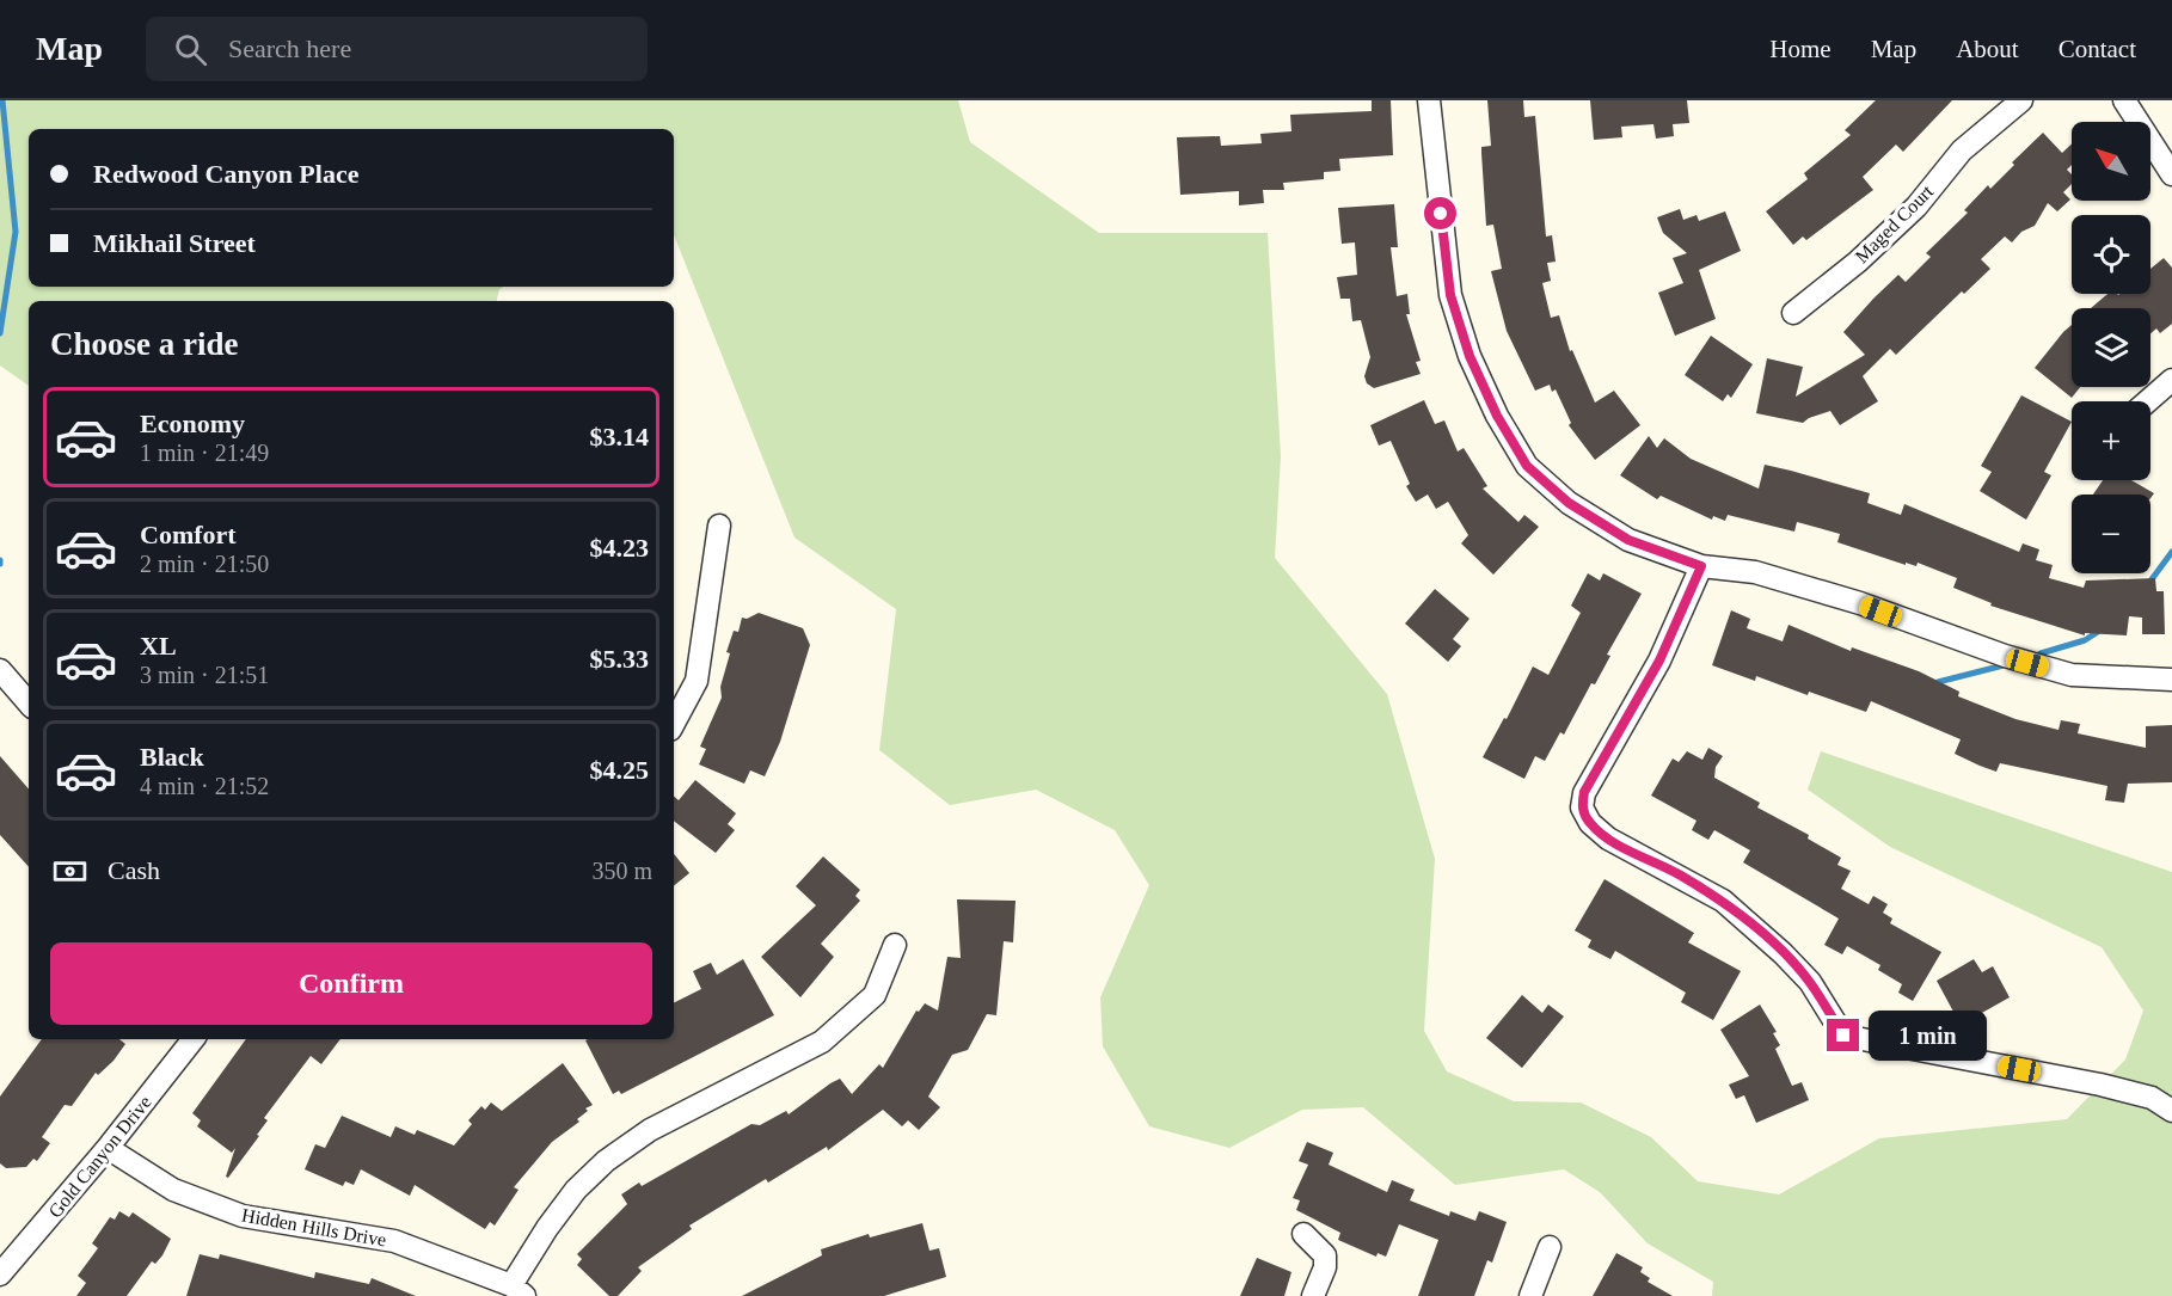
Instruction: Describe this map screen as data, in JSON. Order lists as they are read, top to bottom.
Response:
{
  "streets": {
    "street": ["Maged Court", "Gold Canyon Drive", "Hidden Hills Drive"]
  },
  "crossings": [
    ["Gold Canyon Drive", "Hidden Hills Drive"]
  ],
  "north": "top left",
  "page": {
    "header": "Map",
    "search": "Search here",
    "nav": [
      "Home",
      "Map",
      "About",
      "Contact"
    ],
    "map_buttons": ["+", "−"],
    "banner": ["Redwood Canyon Place", "Mikhail Street"],
    "heading": "Choose a ride",
    "list": [
      {
        "name": "Economy",
        "note": "1 min · 21:49",
        "value": "$3.14"
      },
      {
        "name": "Comfort",
        "note": "2 min · 21:50",
        "value": "$4.23"
      },
      {
        "name": "XL",
        "note": "3 min · 21:51",
        "value": "$5.33"
      },
      {
        "name": "Black",
        "note": "4 min · 21:52",
        "value": "$4.25"
      }
    ],
    "pay": ["Cash", "350 m"],
    "buttons": "Confirm",
    "bubble": "1 min"
  }
}
